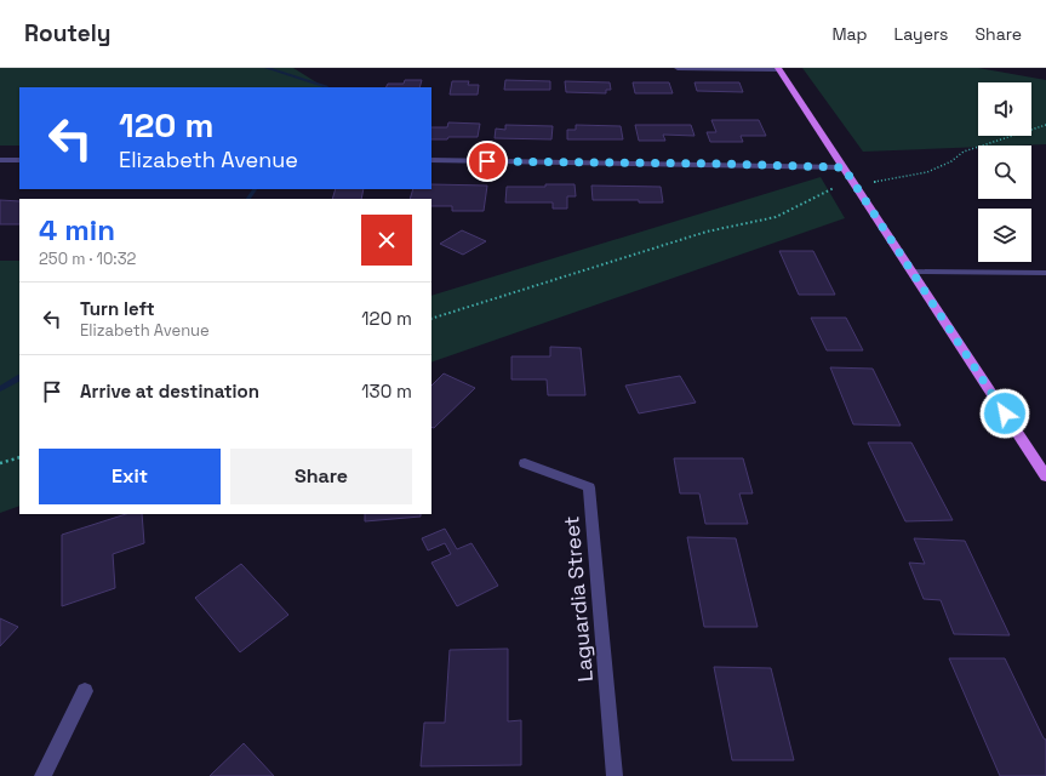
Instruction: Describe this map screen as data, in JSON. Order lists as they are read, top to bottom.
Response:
{
  "streets": {
    "street": ["Laguardia Street"]
  },
  "page": {
    "header": "Routely",
    "nav": ["Map", "Layers", "Share"],
    "turn": ["120 m", "Elizabeth Avenue"],
    "heading": ["4 min", "250 m · 10:32"],
    "list": [
      {
        "name": "Turn left",
        "note": "Elizabeth Avenue",
        "value": "120 m"
      },
      {
        "name": "Arrive at destination",
        "value": "130 m"
      }
    ],
    "buttons": ["Exit", "Share"]
  }
}
